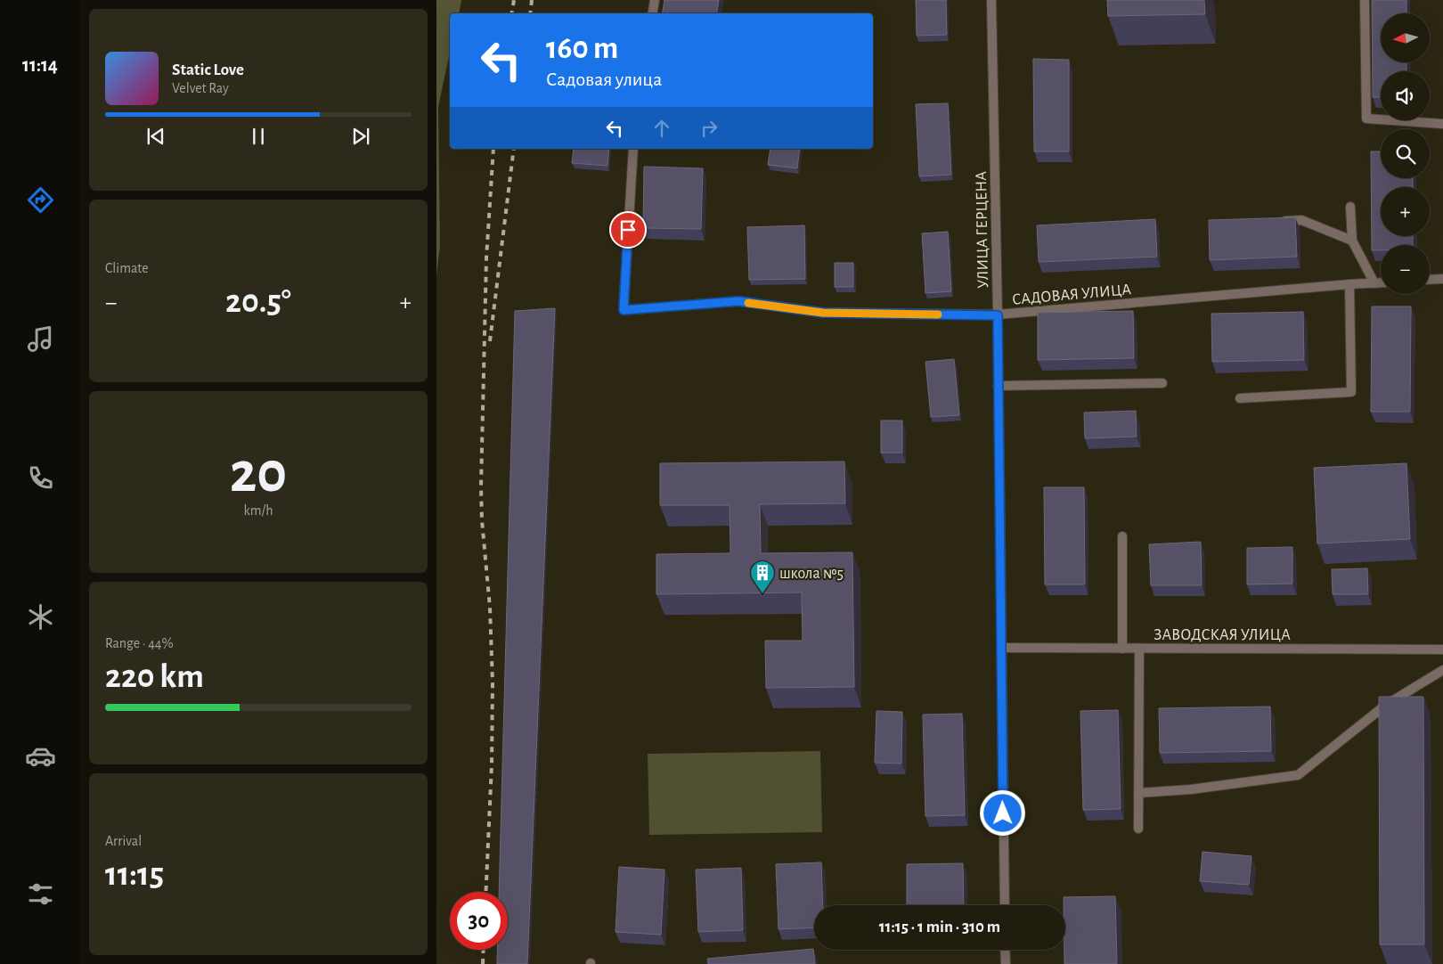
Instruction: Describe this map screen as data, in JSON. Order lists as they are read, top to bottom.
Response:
{
  "streets": {
    "street": ["УЛИЦА ГЕРЦЕНА", "САДОВАЯ УЛИЦА", "ЗАВОДСКАЯ УЛИЦА"]
  },
  "crossings": [
    ["УЛИЦА ГЕРЦЕНА", "САДОВАЯ УЛИЦА"],
    ["УЛИЦА ГЕРЦЕНА", "ЗАВОДСКАЯ УЛИЦА"]
  ],
  "places": {
    "building": ["школа №5"]
  },
  "north": "left",
  "page": {
    "tabs": "11:14",
    "map_buttons": ["+", "−"],
    "turn": ["160 m", "Садовая улица"],
    "song": ["Static Love", "Velvet Ray"],
    "tile": [
      "Climate",
      ["20", "km/h"],
      ["Range · 44%", "220 km"],
      ["Arrival", "11:15"]
    ],
    "heat": ["−", "20.5°", "+"],
    "limit": "30",
    "trip": "11:15 · 1 min · 310 m"
  }
}
